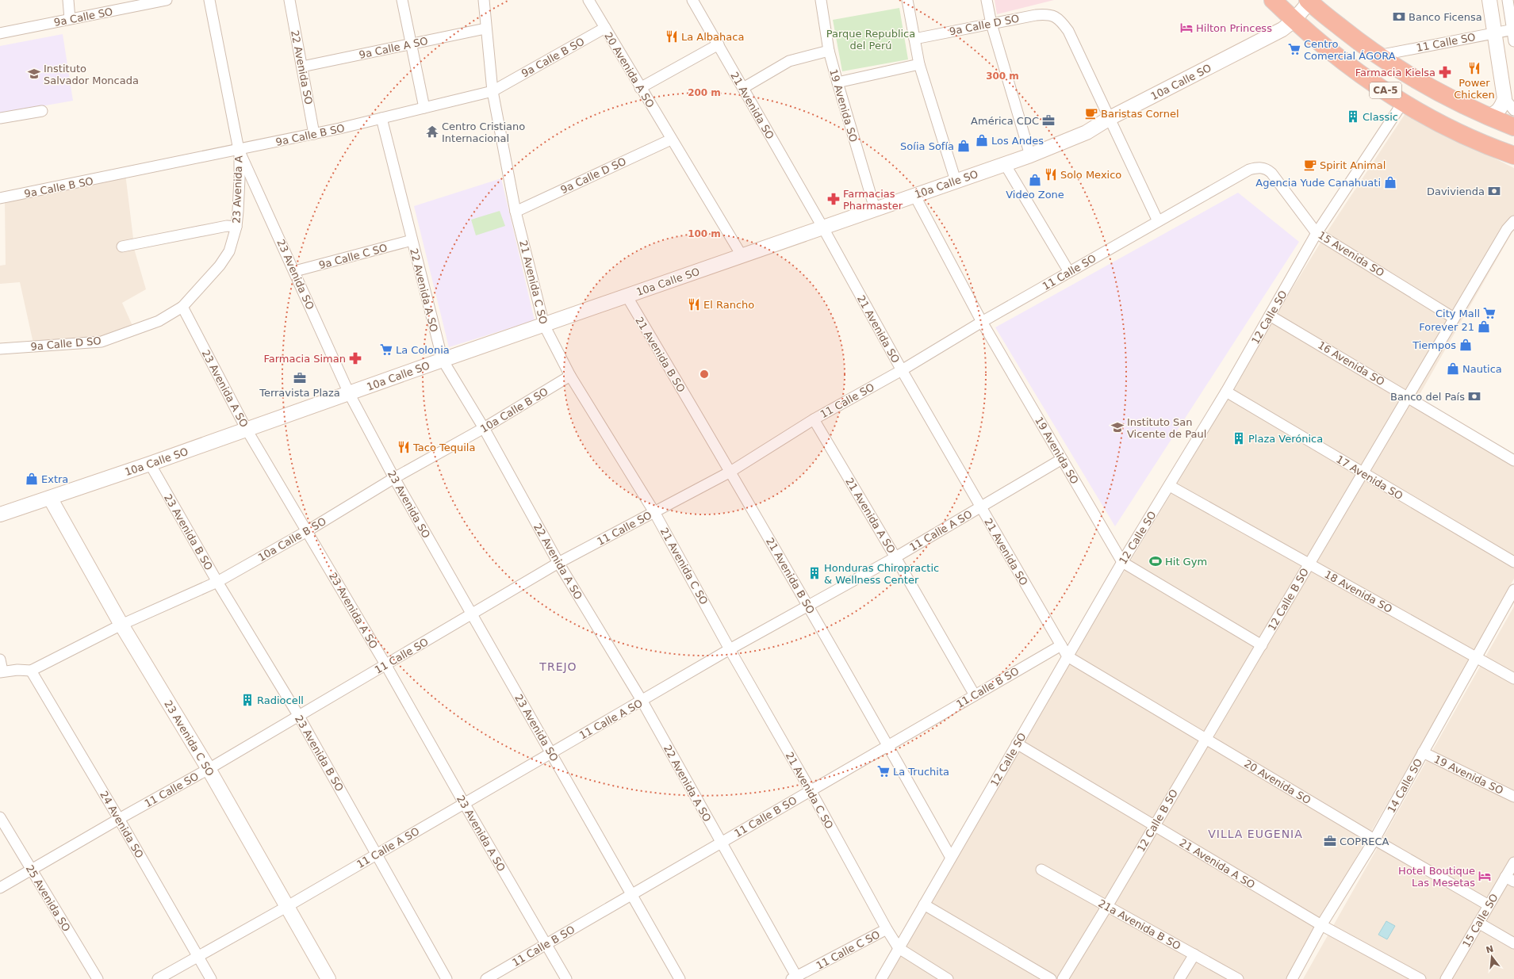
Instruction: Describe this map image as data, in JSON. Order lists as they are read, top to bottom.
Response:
{
  "streets": {
    "highway": ["CA-5"],
    "street": [
      "9a Calle SO",
      "9a Calle D SO",
      "11 Calle SO",
      "9a Calle A SO",
      "9a Calle B SO",
      "22 Avenida SO",
      "20 Avenida A SO",
      "10a Calle SO",
      "21 Avenida SO",
      "19 Avenida SO",
      "23 Avenida A",
      "15 Avenida SO",
      "9a Calle C SO",
      "23 Avenida SO",
      "21 Avenida C SO",
      "22 Avenida A SO",
      "12 Calle SO",
      "21 Avenida B SO",
      "16 Avenida SO",
      "23 Avenida A SO",
      "10a Calle B SO",
      "17 Avenida SO",
      "21 Avenida A SO",
      "11 Calle A SO",
      "23 Avenida B SO",
      "18 Avenida SO",
      "12 Calle B SO",
      "11 Calle B SO",
      "23 Avenida C SO",
      "20 Avenida SO",
      "14 Calle SO",
      "24 Avenida SO",
      "25 Avenida SO",
      "15 Calle SO",
      "21a Avenida B SO",
      "11 Calle C SO"
    ]
  },
  "crossings": [
    ["9a Calle D SO", "20 Avenida A SO"],
    ["9a Calle D SO", "10a Calle SO"],
    ["9a Calle D SO", "23 Avenida A"],
    ["9a Calle D SO", "21 Avenida C SO"],
    ["9a Calle D SO", "23 Avenida A SO"],
    ["11 Calle SO", "CA-5"],
    ["11 Calle SO", "21 Avenida SO"],
    ["11 Calle SO", "19 Avenida SO"],
    ["11 Calle SO", "15 Avenida SO"],
    ["11 Calle SO", "23 Avenida SO"],
    ["11 Calle SO", "21 Avenida C SO"],
    ["11 Calle SO", "22 Avenida A SO"],
    ["11 Calle SO", "21 Avenida B SO"],
    ["11 Calle SO", "23 Avenida A SO"],
    ["11 Calle SO", "21 Avenida A SO"],
    ["11 Calle SO", "23 Avenida B SO"],
    ["11 Calle SO", "23 Avenida C SO"],
    ["11 Calle SO", "24 Avenida SO"],
    ["11 Calle SO", "25 Avenida SO"],
    ["9a Calle A SO", "22 Avenida SO"],
    ["9a Calle A SO", "21 Avenida C SO"],
    ["9a Calle B SO", "22 Avenida SO"],
    ["9a Calle B SO", "20 Avenida A SO"],
    ["9a Calle B SO", "23 Avenida A"],
    ["9a Calle B SO", "23 Avenida SO"],
    ["9a Calle B SO", "21 Avenida C SO"],
    ["9a Calle B SO", "22 Avenida A SO"],
    ["10a Calle SO", "CA-5"],
    ["10a Calle SO", "21 Avenida SO"],
    ["10a Calle SO", "19 Avenida SO"],
    ["10a Calle SO", "23 Avenida SO"],
    ["10a Calle SO", "21 Avenida C SO"],
    ["10a Calle SO", "22 Avenida A SO"],
    ["10a Calle SO", "21 Avenida B SO"],
    ["10a Calle SO", "23 Avenida A SO"],
    ["10a Calle SO", "23 Avenida B SO"],
    ["10a Calle SO", "23 Avenida C SO"],
    ["CA-5", "12 Calle SO"],
    ["21 Avenida SO", "12 Calle SO"],
    ["21 Avenida SO", "11 Calle A SO"],
    ["21 Avenida SO", "11 Calle B SO"],
    ["21 Avenida SO", "20 Avenida SO"],
    ["19 Avenida SO", "12 Calle SO"],
    ["19 Avenida SO", "11 Calle A SO"],
    ["19 Avenida SO", "12 Calle B SO"],
    ["19 Avenida SO", "14 Calle SO"],
    ["23 Avenida A", "23 Avenida SO"],
    ["23 Avenida A", "23 Avenida A SO"],
    ["15 Avenida SO", "12 Calle SO"],
    ["15 Avenida SO", "12 Calle B SO"],
    ["9a Calle C SO", "23 Avenida SO"],
    ["9a Calle C SO", "22 Avenida A SO"],
    ["23 Avenida SO", "10a Calle B SO"],
    ["23 Avenida SO", "11 Calle A SO"],
    ["23 Avenida SO", "11 Calle B SO"],
    ["21 Avenida C SO", "12 Calle SO"],
    ["21 Avenida C SO", "10a Calle B SO"],
    ["21 Avenida C SO", "11 Calle A SO"],
    ["21 Avenida C SO", "11 Calle B SO"],
    ["21 Avenida C SO", "11 Calle C SO"],
    ["22 Avenida A SO", "10a Calle B SO"],
    ["22 Avenida A SO", "11 Calle A SO"],
    ["22 Avenida A SO", "11 Calle B SO"],
    ["22 Avenida A SO", "11 Calle C SO"],
    ["12 Calle SO", "21 Avenida B SO"],
    ["12 Calle SO", "16 Avenida SO"],
    ["12 Calle SO", "17 Avenida SO"],
    ["12 Calle SO", "21 Avenida A SO"],
    ["12 Calle SO", "18 Avenida SO"],
    ["12 Calle SO", "20 Avenida SO"],
    ["21 Avenida B SO", "11 Calle A SO"],
    ["21 Avenida B SO", "11 Calle B SO"],
    ["16 Avenida SO", "12 Calle B SO"],
    ["23 Avenida A SO", "10a Calle B SO"],
    ["23 Avenida A SO", "11 Calle A SO"],
    ["23 Avenida A SO", "11 Calle B SO"],
    ["10a Calle B SO", "23 Avenida B SO"],
    ["10a Calle B SO", "23 Avenida C SO"],
    ["10a Calle B SO", "24 Avenida SO"],
    ["17 Avenida SO", "12 Calle B SO"],
    ["21 Avenida A SO", "11 Calle A SO"],
    ["21 Avenida A SO", "12 Calle B SO"],
    ["21 Avenida A SO", "11 Calle B SO"],
    ["21 Avenida A SO", "14 Calle SO"],
    ["11 Calle A SO", "23 Avenida B SO"],
    ["11 Calle A SO", "23 Avenida C SO"],
    ["11 Calle A SO", "24 Avenida SO"],
    ["18 Avenida SO", "12 Calle B SO"],
    ["18 Avenida SO", "14 Calle SO"],
    ["12 Calle B SO", "20 Avenida SO"],
    ["12 Calle B SO", "21a Avenida B SO"],
    ["20 Avenida SO", "14 Calle SO"],
    ["20 Avenida SO", "15 Calle SO"]
  ],
  "districts": ["TREJO", "VILLA EUGENIA"],
  "parks": ["Parque Republica del Perú"],
  "places": {
    "bank": ["Banco Ficensa", "Davivienda", "Banco del País"],
    "hotel": ["Hilton Princess", "Hotel Boutique Las Mesetas"],
    "restaurant": [
      "La Albahaca",
      "Power Chicken",
      "Solo Mexico",
      "El Rancho",
      "Taco Tequila"
    ],
    "supermarket": [
      "Centro Comercial ÁGORA",
      "City Mall",
      "La Colonia",
      "La Truchita"
    ],
    "pharmacy": ["Farmacia Kielsa", "Farmacias Pharmaster", "Farmacia Siman"],
    "school or university": ["Instituto Salvador Moncada", "Instituto San Vicente de Paul"],
    "cafe": ["Baristas Cornel", "Spirit Animal"],
    "building": [
      "Classic",
      "Plaza Verónica",
      "Honduras Chiropractic & Wellness Center",
      "Radiocell"
    ],
    "office": ["América CDC", "Terravista Plaza", "COPRECA"],
    "temple": ["Centro Cristiano Internacional"],
    "shop": [
      "Los Andes",
      "Soíia Sofía",
      "Video Zone",
      "Agencia Yude Canahuati",
      "Forever 21",
      "Tiempos",
      "Nautica",
      "Extra"
    ],
    "sports": ["Hit Gym"]
  },
  "north": "top",
  "rings": ["300 m", "200 m", "100 m"]
}
